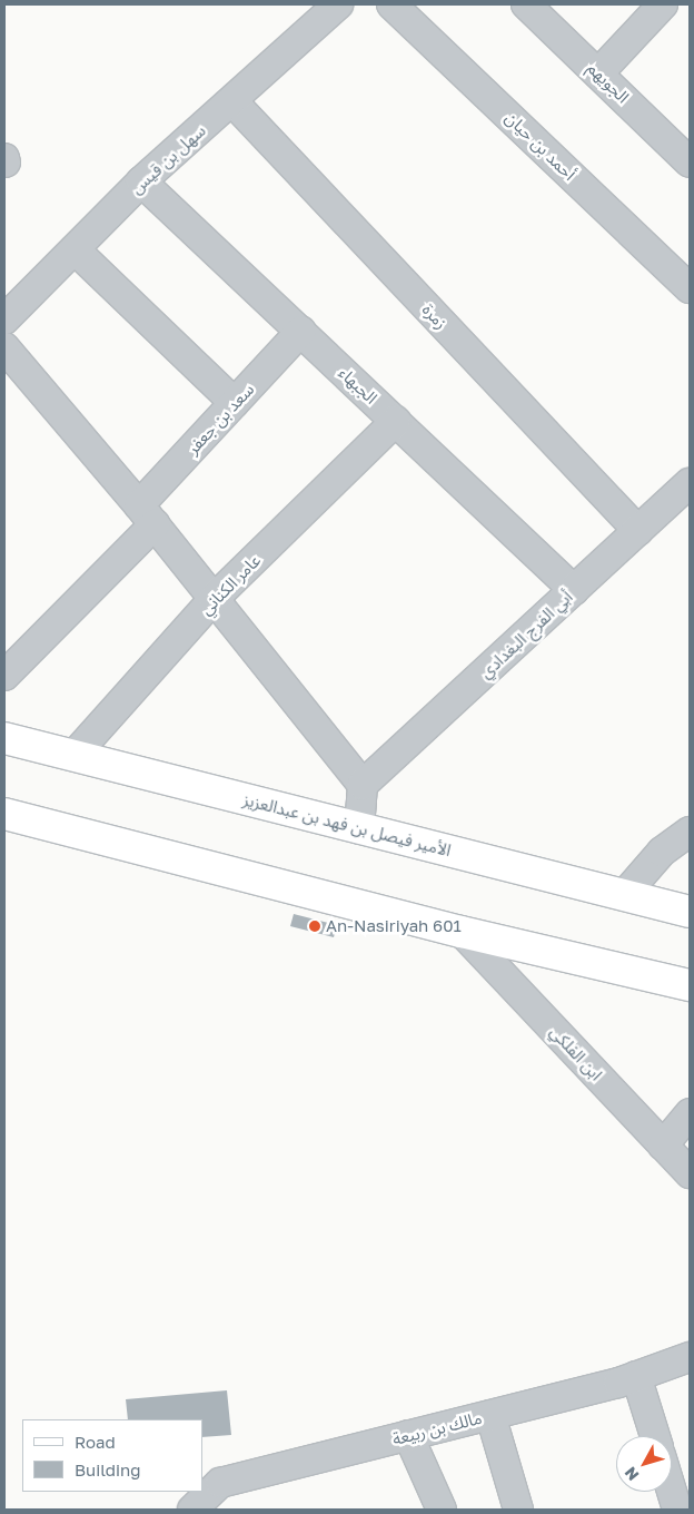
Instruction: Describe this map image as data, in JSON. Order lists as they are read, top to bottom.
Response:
{
  "streets": {
    "main road": ["الأمير فيصل بن فهد بن عبدالعزيز"],
    "street": [
      "الجويهم",
      "أحمد بن حيان",
      "سهل بن قيس",
      "زمرة",
      "الجبهاء",
      "سعد بن جعفر",
      "عامر الكناني",
      "أبي الفرج البغدادي",
      "ابن الفلكي",
      "مالك بن ربيعة"
    ]
  },
  "crossings": [
    ["سهل بن قيس", "زمرة"],
    ["سهل بن قيس", "الجبهاء"],
    ["زمرة", "أبي الفرج البغدادي"],
    ["الجبهاء", "سعد بن جعفر"],
    ["الجبهاء", "عامر الكناني"],
    ["الجبهاء", "أبي الفرج البغدادي"],
    ["عامر الكناني", "الأمير فيصل بن فهد بن عبدالعزيز"]
  ],
  "places": ["An-Nasiriyah 601"],
  "legend": ["Road", "Building"],
  "north": "bottom left"
}
